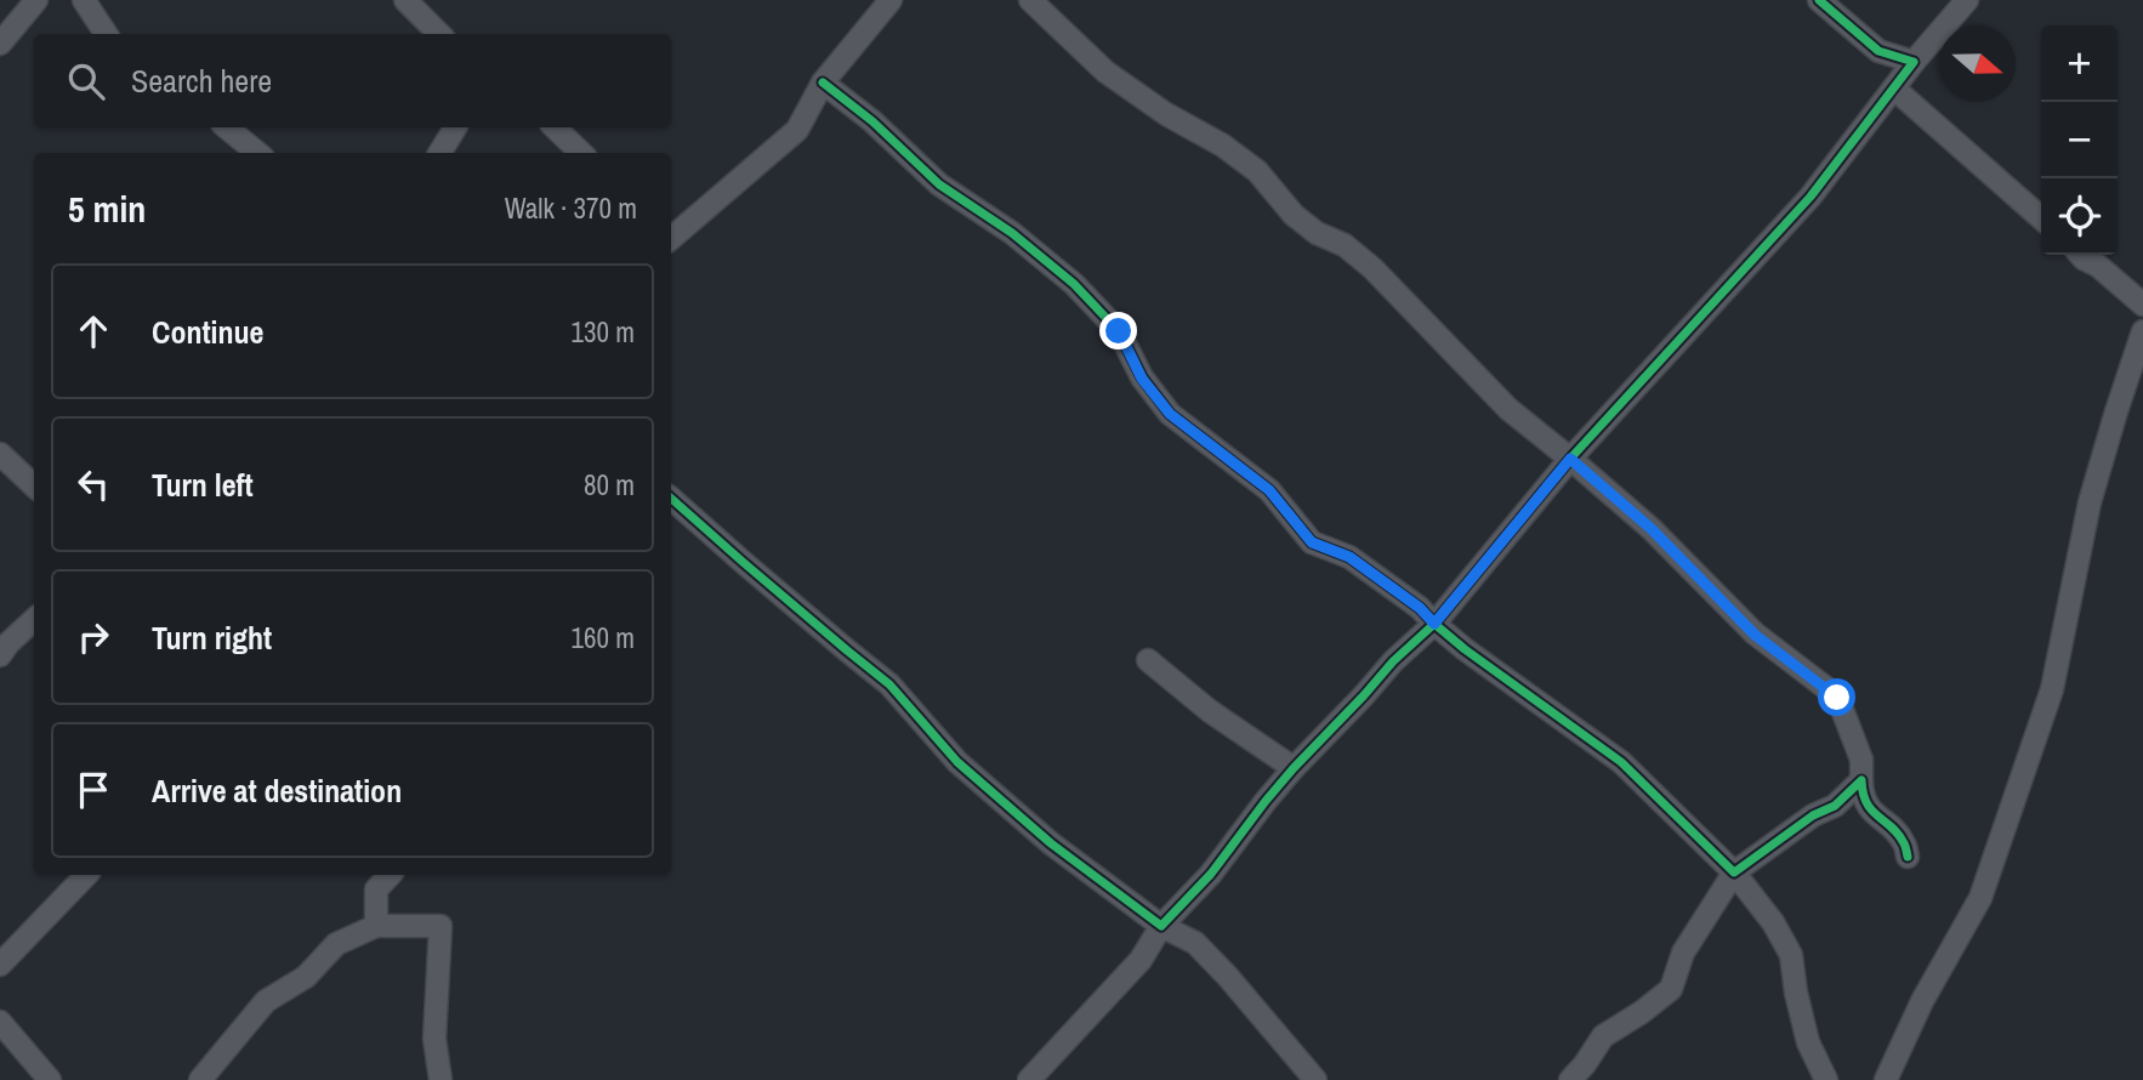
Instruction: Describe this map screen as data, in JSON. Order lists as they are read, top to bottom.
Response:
{
  "north": "right",
  "page": {
    "map_buttons": ["+", "−"],
    "search": "Search here",
    "heading": ["5 min", "Walk · 370 m"],
    "list": [
      ["Continue", "130 m"],
      ["Turn left", "80 m"],
      ["Turn right", "160 m"],
      "Arrive at destination"
    ]
  }
}
